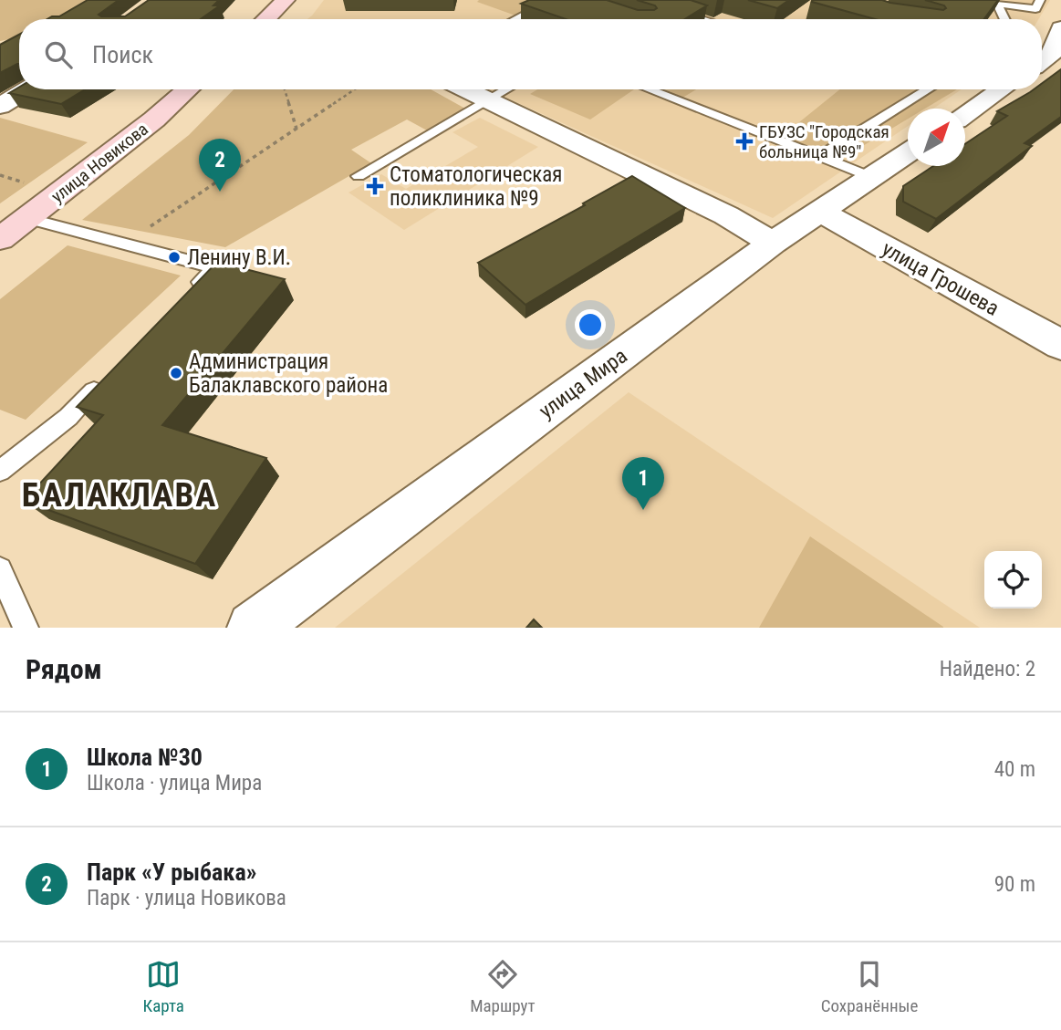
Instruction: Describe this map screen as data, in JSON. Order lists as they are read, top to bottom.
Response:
{
  "streets": {
    "main road": ["улица Новикова"],
    "street": ["улица Грошева", "улица Мира"]
  },
  "crossings": [
    ["улица Грошева", "улица Мира"]
  ],
  "districts": ["БАЛАКЛАВА"],
  "places": {
    "health": ["ГБУЗС \"Городская больница №9\"", "Стоматологическая поликлиника №9"],
    "other": ["Ленину В.И.", "Администрация Балаклавского района"]
  },
  "north": "top right",
  "page": {
    "search": "Поиск",
    "pins": ["2", "1"],
    "heading": ["Рядом", "Найдено: 2"],
    "list": [
      {
        "mark": "1",
        "name": "Школа №30",
        "note": "Школа · улица Мира",
        "value": "40 m"
      },
      {
        "mark": "2",
        "name": "Парк «У рыбака»",
        "note": "Парк · улица Новикова",
        "value": "90 m"
      }
    ],
    "nav": ["Карта", "Маршрут", "Сохранённые"]
  }
}
